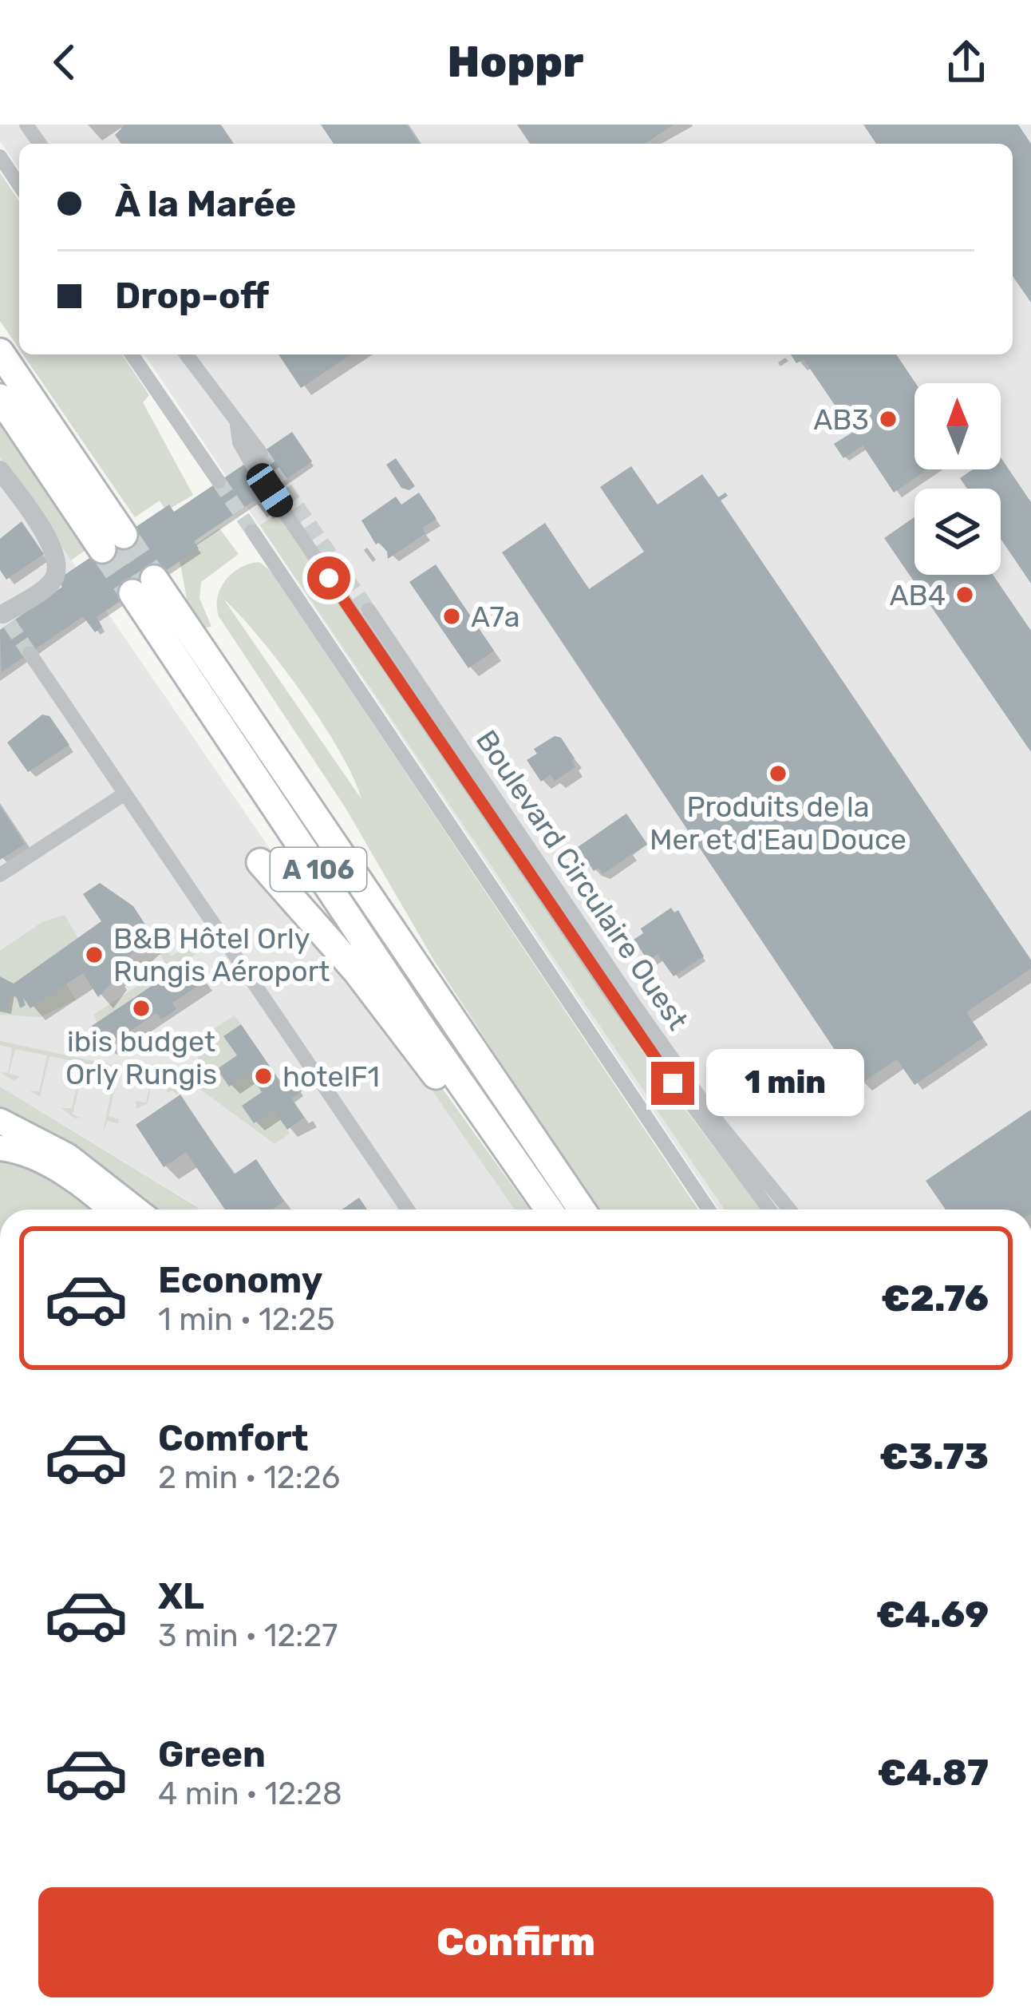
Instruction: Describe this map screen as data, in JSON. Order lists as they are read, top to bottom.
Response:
{
  "streets": {
    "highway": ["A 106"],
    "street": ["Boulevard Circulaire Ouest"]
  },
  "places": [
    "AB3",
    "AB4",
    "A7a",
    "Produits de la Mer et d'Eau Douce",
    "B&B Hôtel Orly Rungis Aéroport",
    "ibis budget Orly Rungis",
    "hotelF1"
  ],
  "north": "top",
  "page": {
    "header": "Hoppr",
    "banner": ["À la Marée", "Drop-off"],
    "bubble": "1 min",
    "list": [
      {
        "name": "Economy",
        "note": "1 min · 12:25",
        "value": "€2.76"
      },
      {
        "name": "Comfort",
        "note": "2 min · 12:26",
        "value": "€3.73"
      },
      {
        "name": "XL",
        "note": "3 min · 12:27",
        "value": "€4.69"
      },
      {
        "name": "Green",
        "note": "4 min · 12:28",
        "value": "€4.87"
      }
    ],
    "buttons": "Confirm"
  }
}
